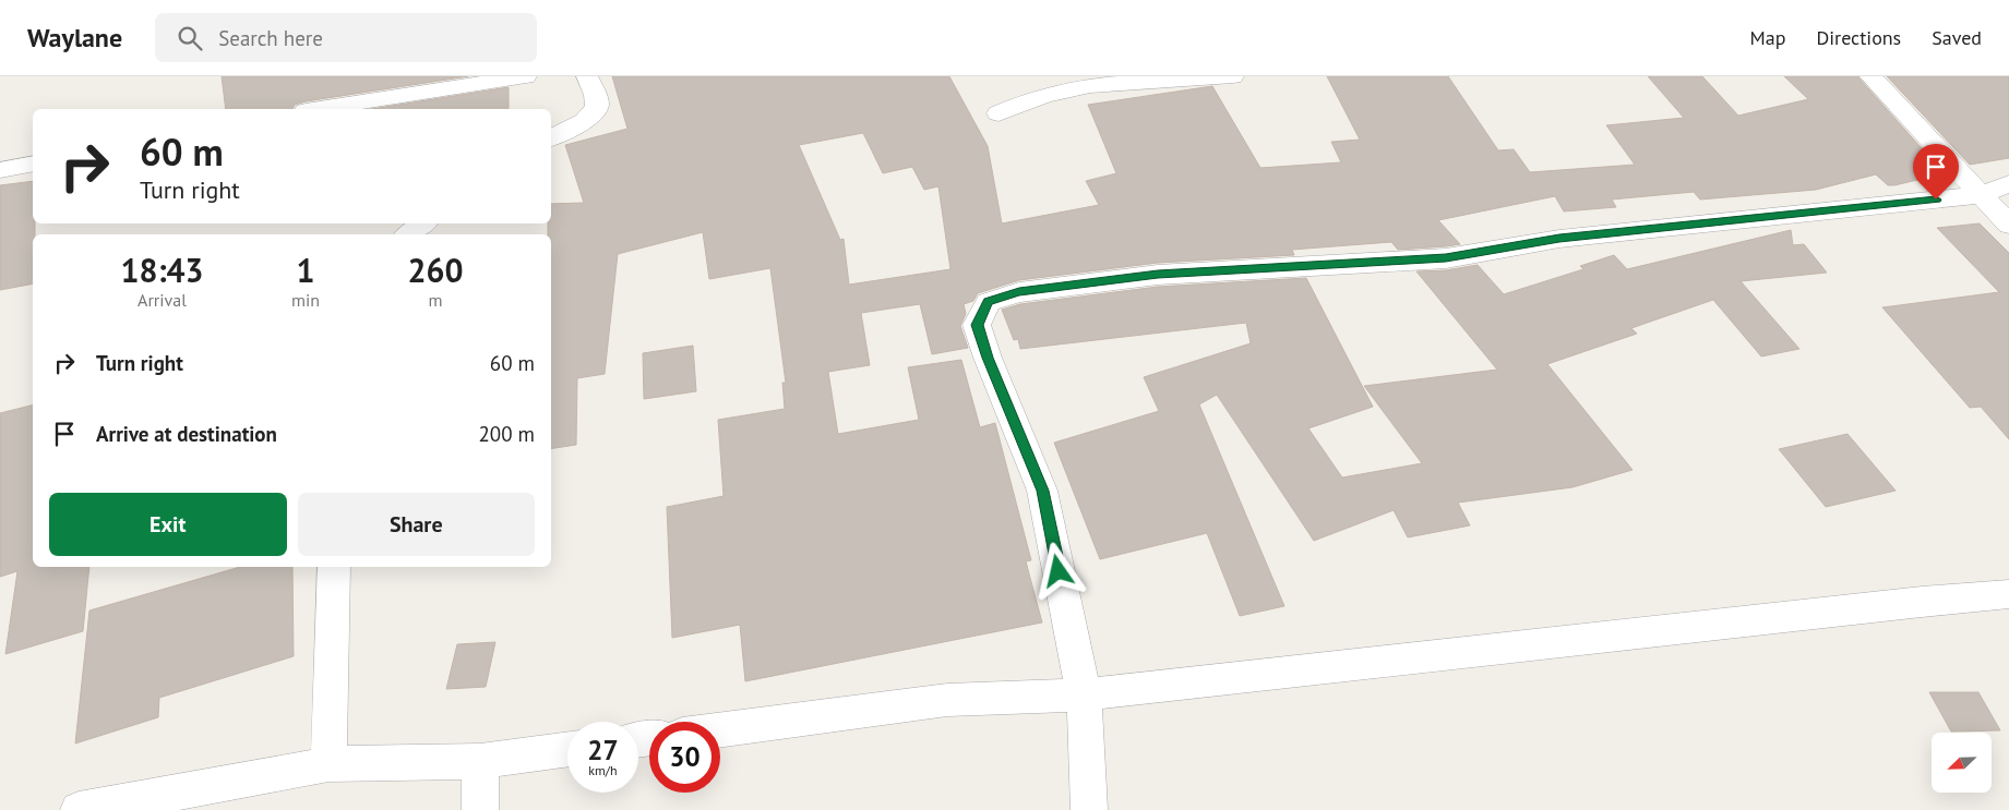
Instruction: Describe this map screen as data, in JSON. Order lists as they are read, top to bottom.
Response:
{
  "north": "bottom left",
  "page": {
    "header": "Waylane",
    "search": "Search here",
    "nav": ["Map", "Directions", "Saved"],
    "turn": ["60 m", "Turn right"],
    "eta": [
      "18:43",
      "Arrival",
      "1",
      "min",
      "260",
      "m"
    ],
    "list": [
      {
        "name": "Turn right",
        "value": "60 m"
      },
      {
        "name": "Arrive at destination",
        "value": "200 m"
      }
    ],
    "buttons": ["Exit", "Share"],
    "speed": "27 km/h",
    "limit": "30"
  }
}
